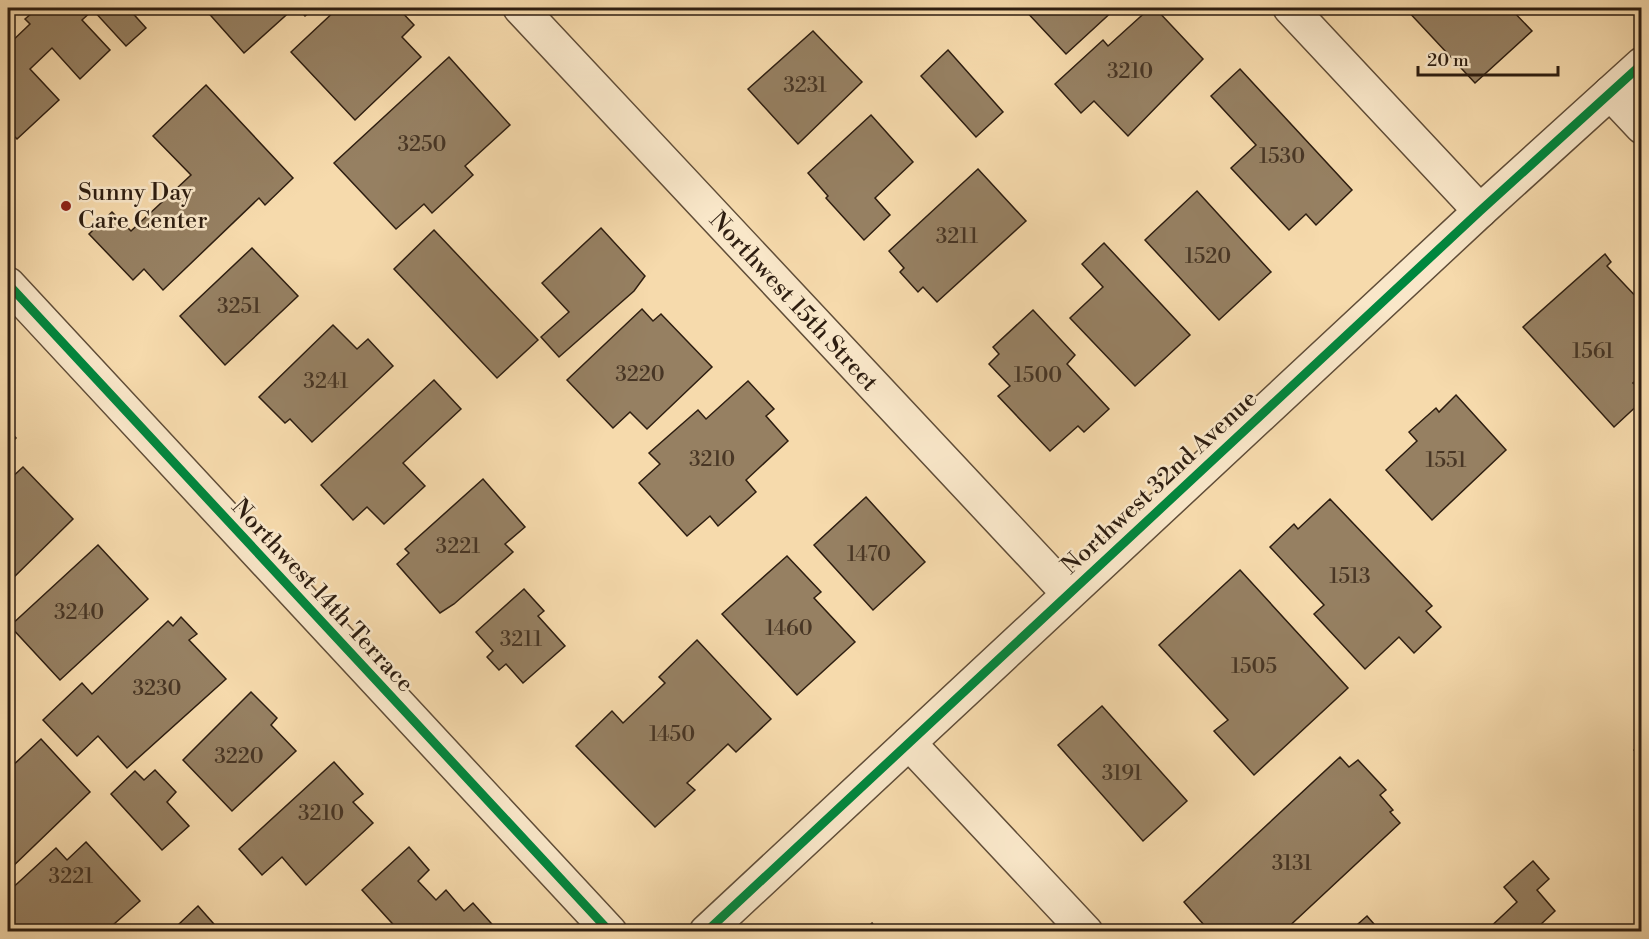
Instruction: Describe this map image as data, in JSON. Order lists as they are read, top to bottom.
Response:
{
  "streets": {
    "street": ["Northwest 15th Street", "Northwest 32nd Avenue", "Northwest 14th Terrace"]
  },
  "crossings": [
    ["Northwest 15th Street", "Northwest 32nd Avenue"]
  ],
  "places": ["Sunny Day Care Center"],
  "house_numbers": [
    "3210",
    "3231",
    "3250",
    "1530",
    "3211",
    "1520",
    "3251",
    "1561",
    "3220",
    "1500",
    "3241",
    "3210",
    "1551",
    "3221",
    "1470",
    "1513",
    "3240",
    "1460",
    "3211",
    "1505",
    "3230",
    "1450",
    "3220",
    "3191",
    "3210",
    "3131",
    "3221"
  ],
  "scale_bar": "20 m"
}
